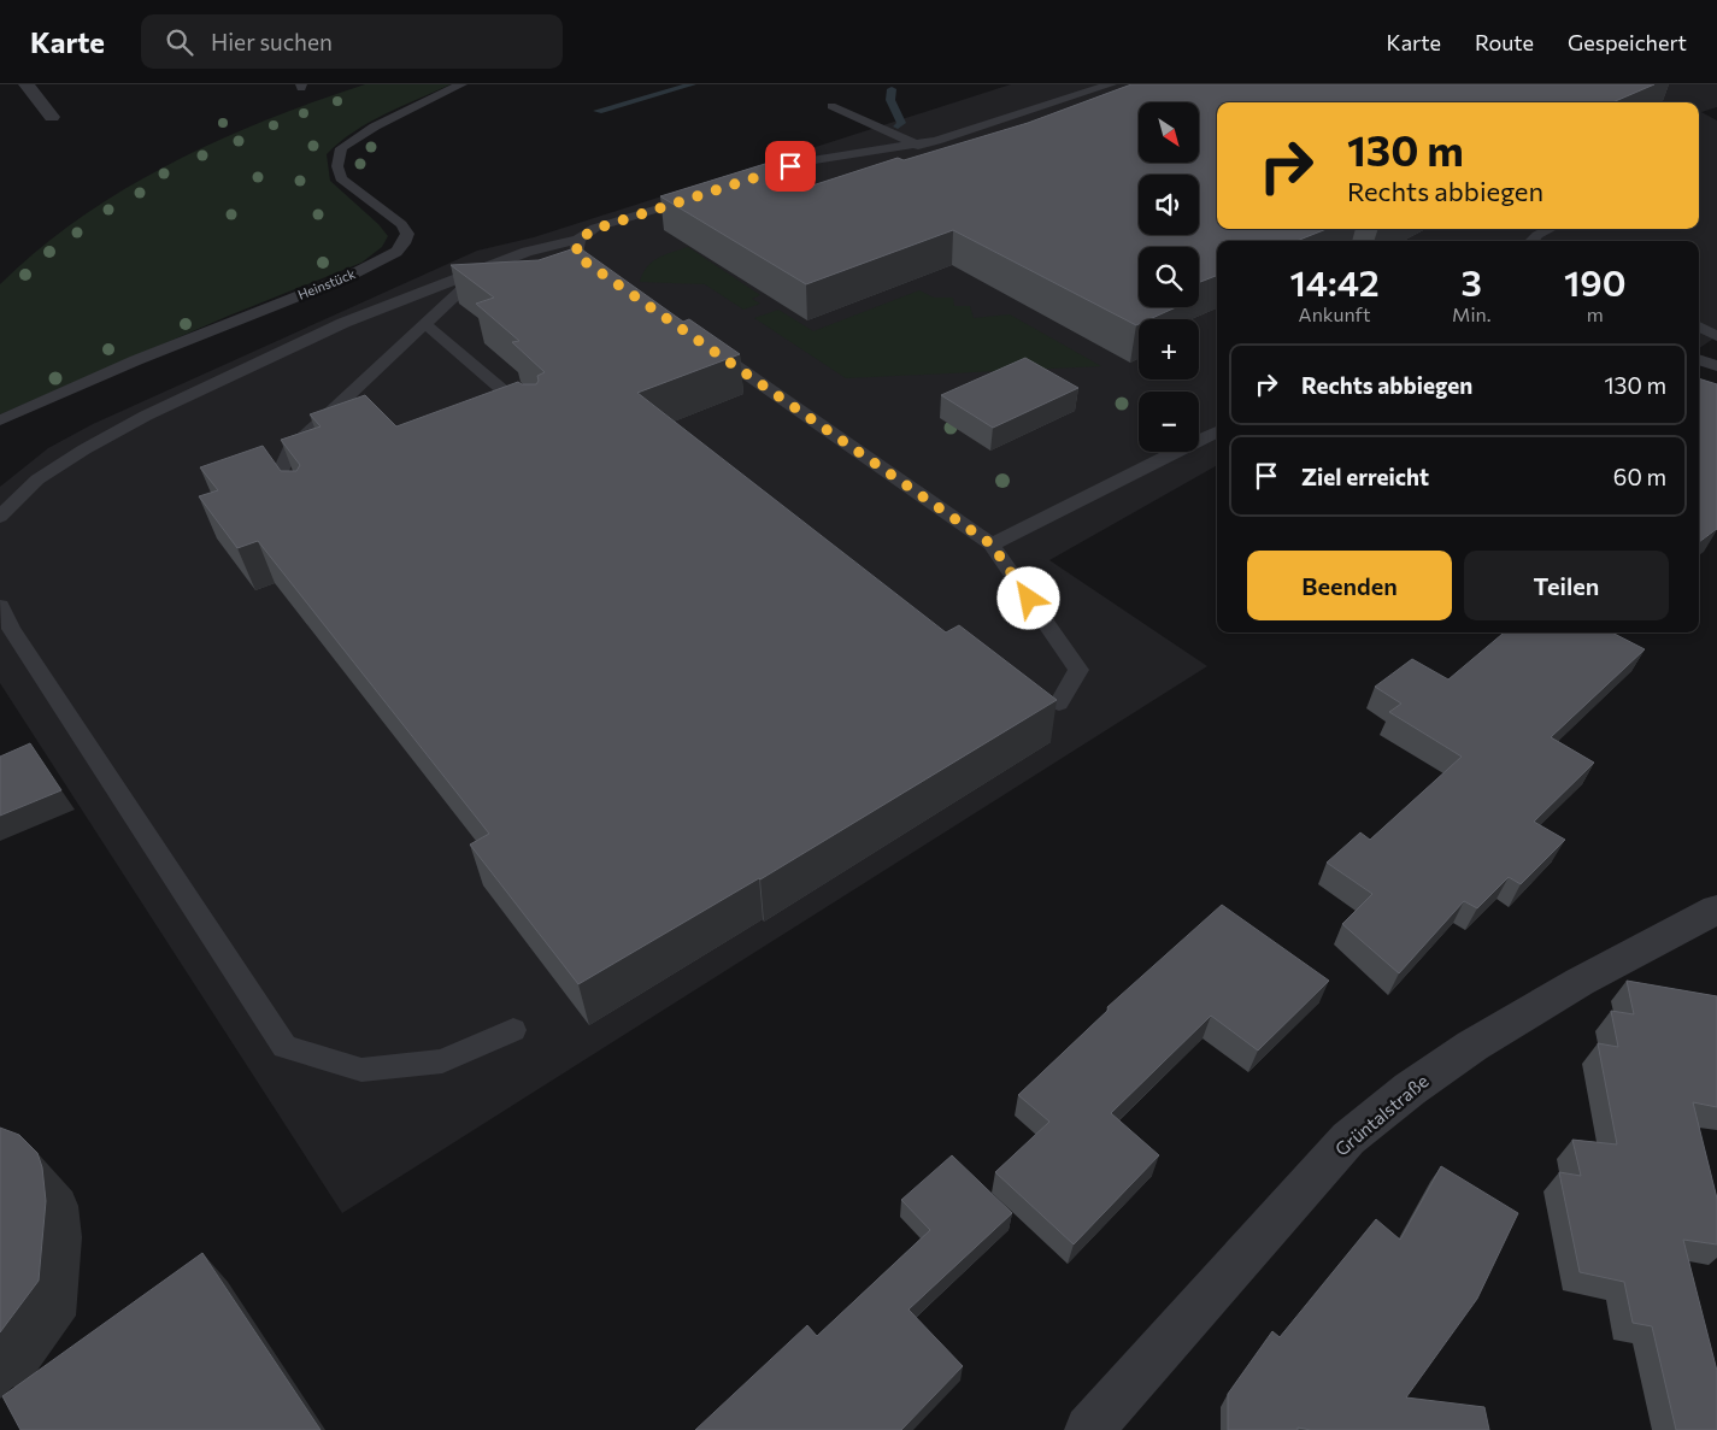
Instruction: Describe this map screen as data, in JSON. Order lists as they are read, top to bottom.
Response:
{
  "streets": {
    "street": ["Grüntalstraße"],
    "lane": ["Heinstück"]
  },
  "north": "bottom right",
  "page": {
    "header": "Karte",
    "search": "Hier suchen",
    "nav": ["Karte", "Route", "Gespeichert"],
    "map_buttons": ["+", "−"],
    "turn": ["130 m", "Rechts abbiegen"],
    "eta": [
      "14:42",
      "Ankunft",
      "3",
      "Min.",
      "190",
      "m"
    ],
    "list": [
      {
        "name": "Rechts abbiegen",
        "value": "130 m"
      },
      {
        "name": "Ziel erreicht",
        "value": "60 m"
      }
    ],
    "buttons": ["Beenden", "Teilen"]
  }
}
